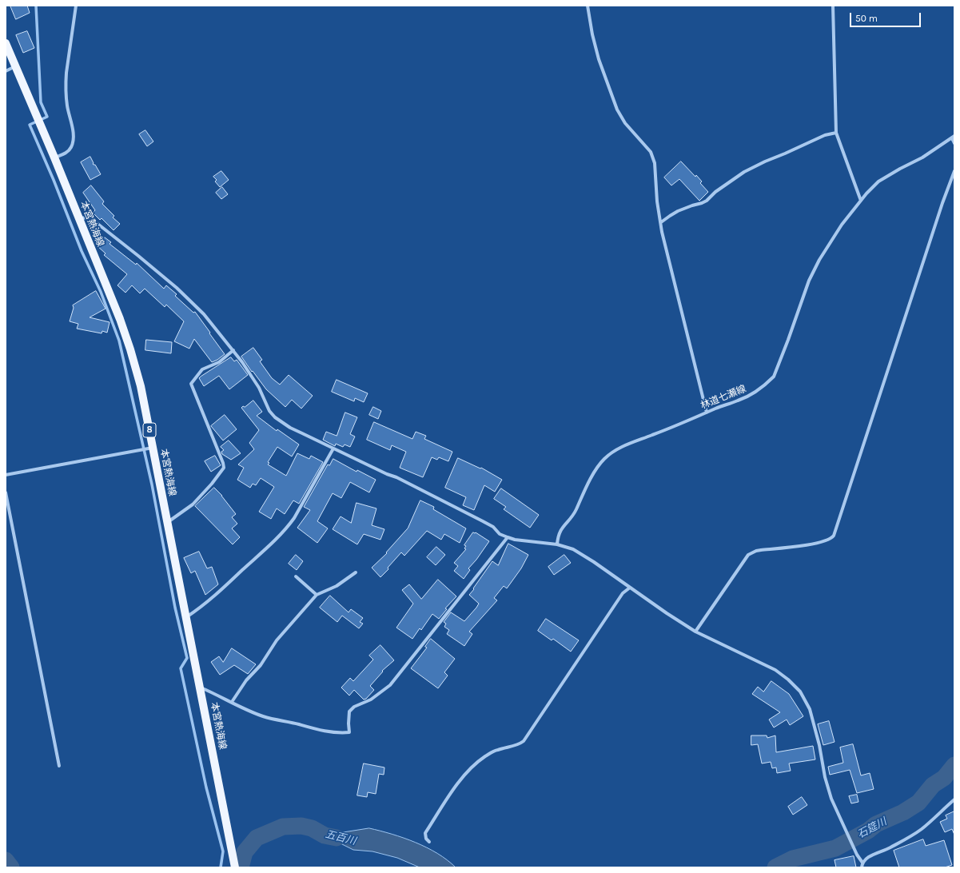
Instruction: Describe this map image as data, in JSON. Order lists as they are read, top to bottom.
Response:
{
  "streets": {
    "main road": ["本宮熱海線", "8"],
    "street": ["林道七瀬線"]
  },
  "water": ["石筵川", "五百川"],
  "scale_bar": "50 m"
}
